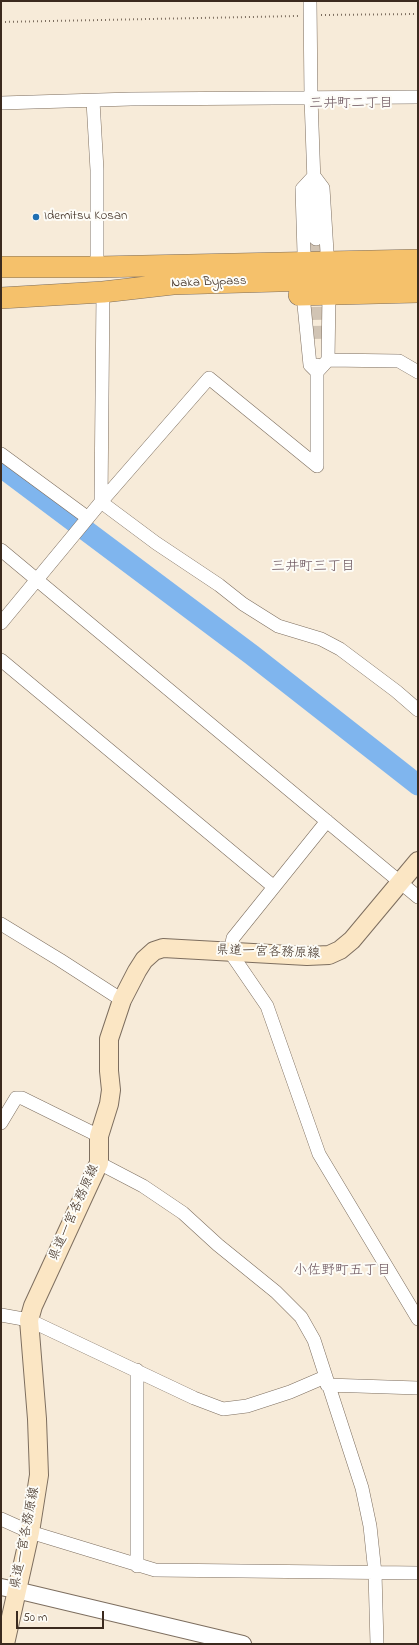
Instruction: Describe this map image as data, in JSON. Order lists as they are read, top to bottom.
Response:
{
  "streets": {
    "highway": ["Naka Bypass"],
    "main road": ["県道一宮各務原線"]
  },
  "districts": ["三井町二丁目", "三井町三丁目", "小佐野町五丁目"],
  "places": ["Idemitsu Kosan"],
  "scale_bar": "50 m"
}
